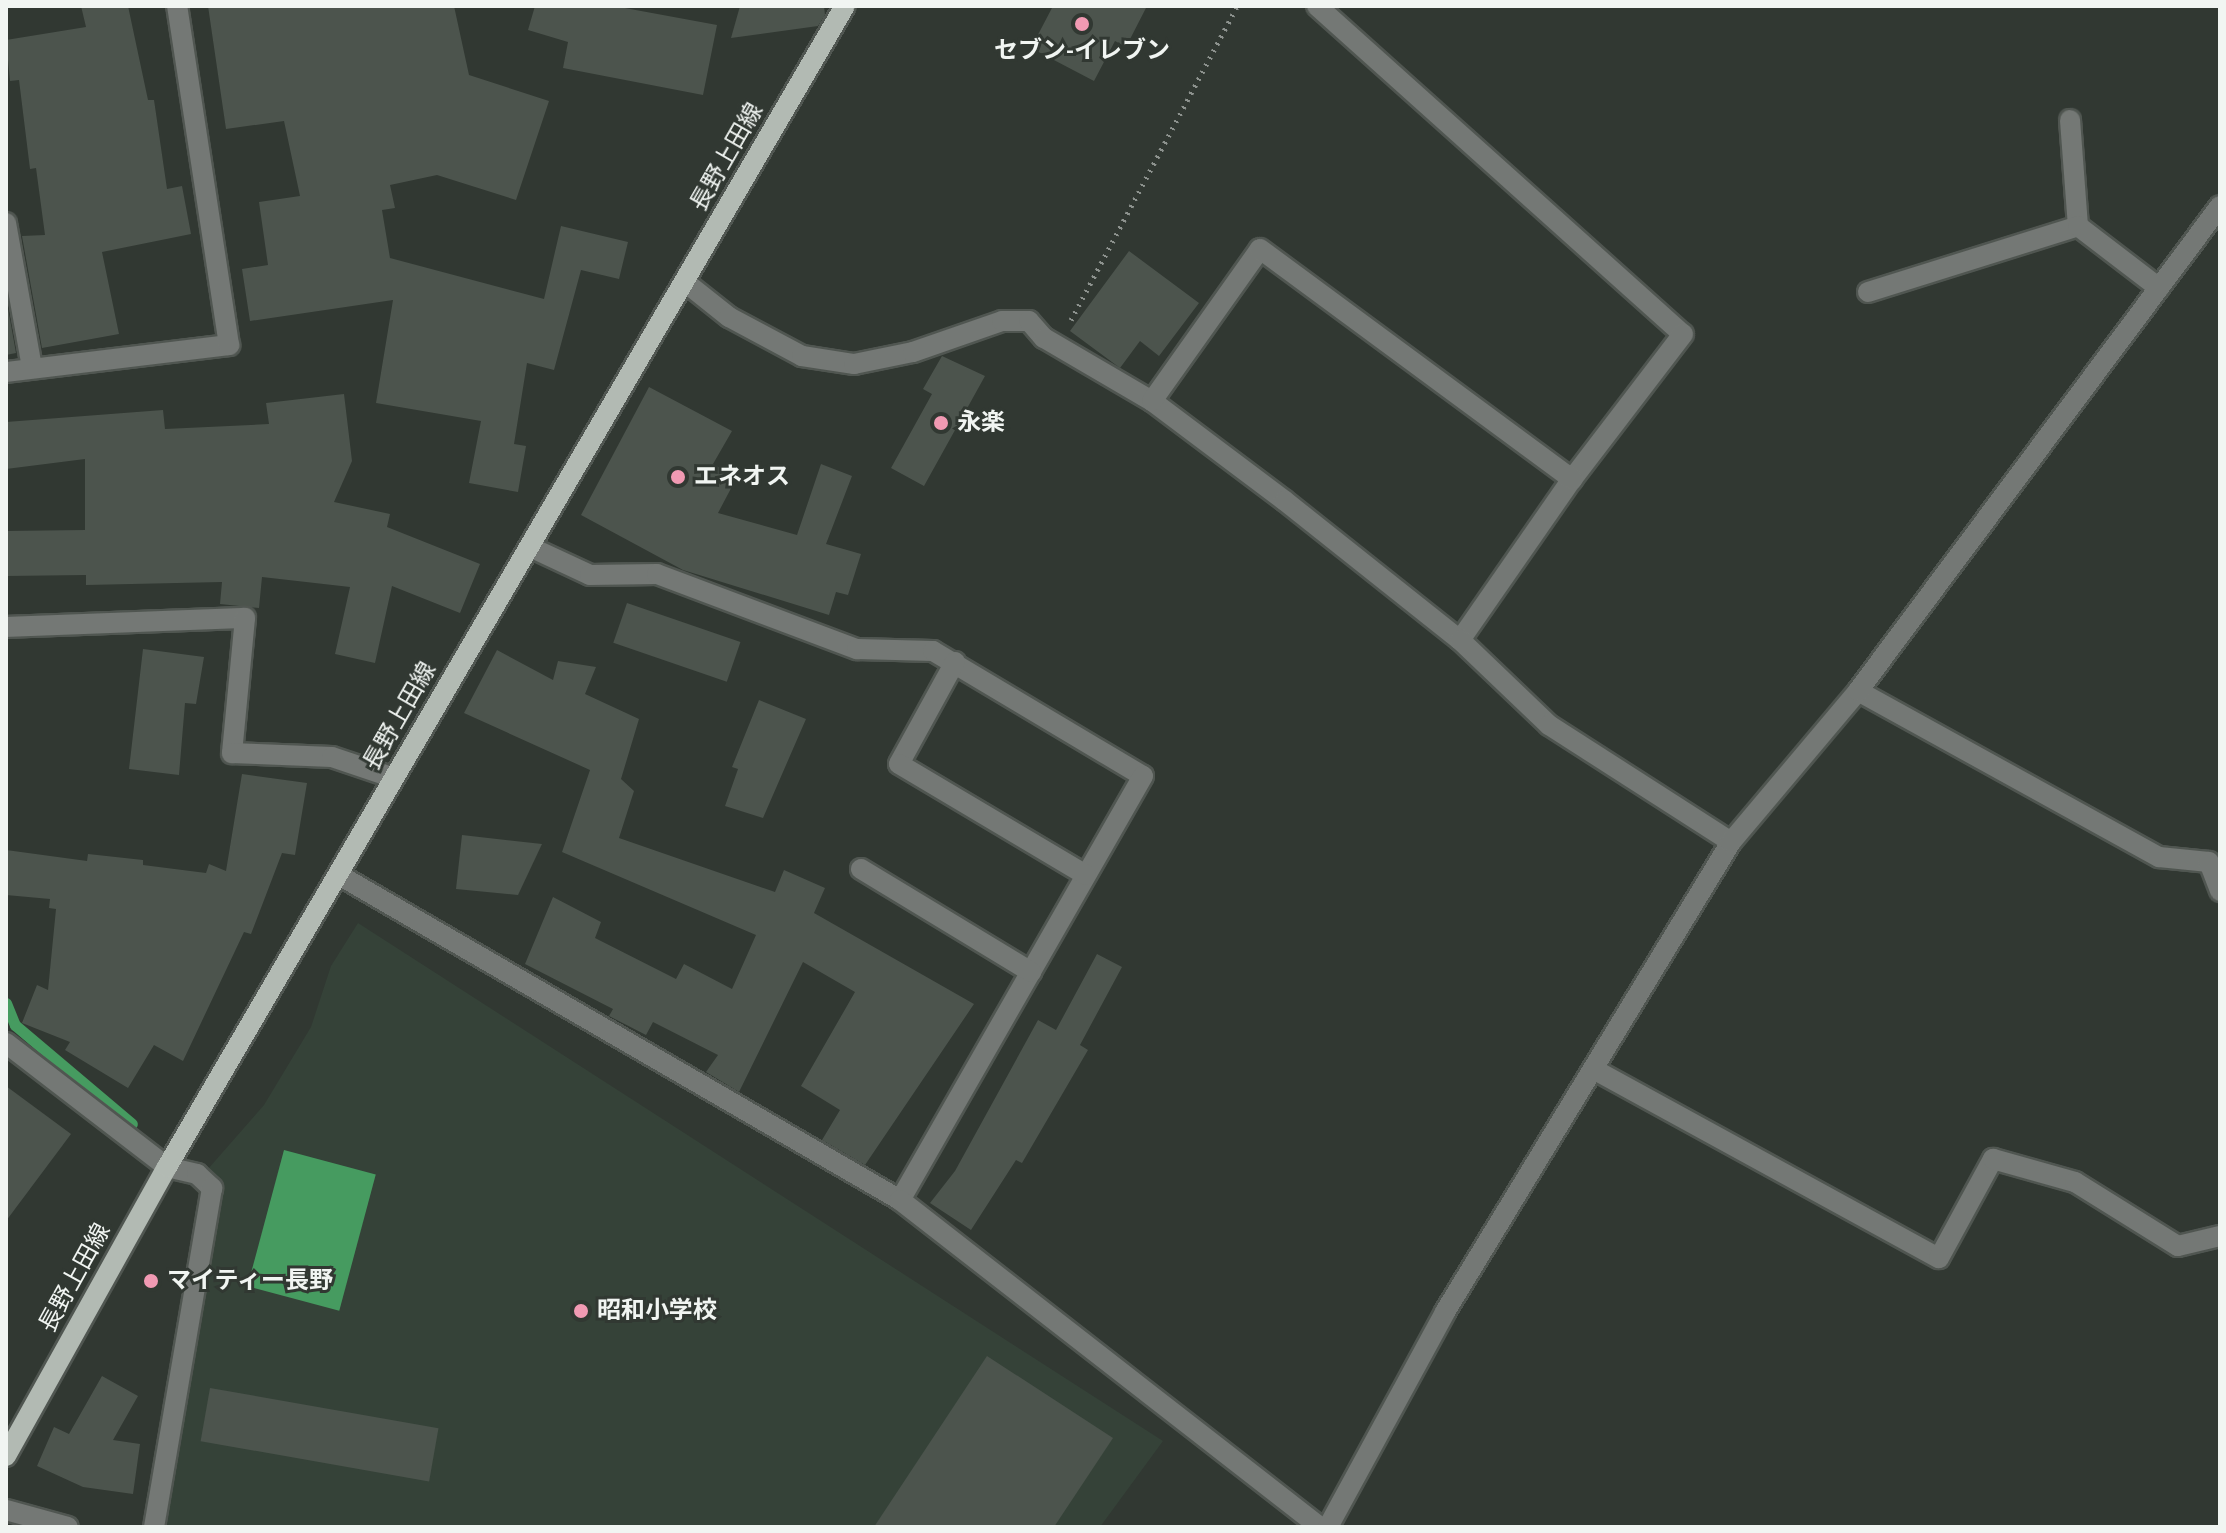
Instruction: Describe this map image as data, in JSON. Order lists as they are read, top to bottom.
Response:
{
  "streets": {
    "main road": ["長野上田線"]
  },
  "places": [
    "セブン-イレブン",
    "永楽",
    "エネオス",
    "マイティー長野",
    "昭和小学校"
  ]
}
